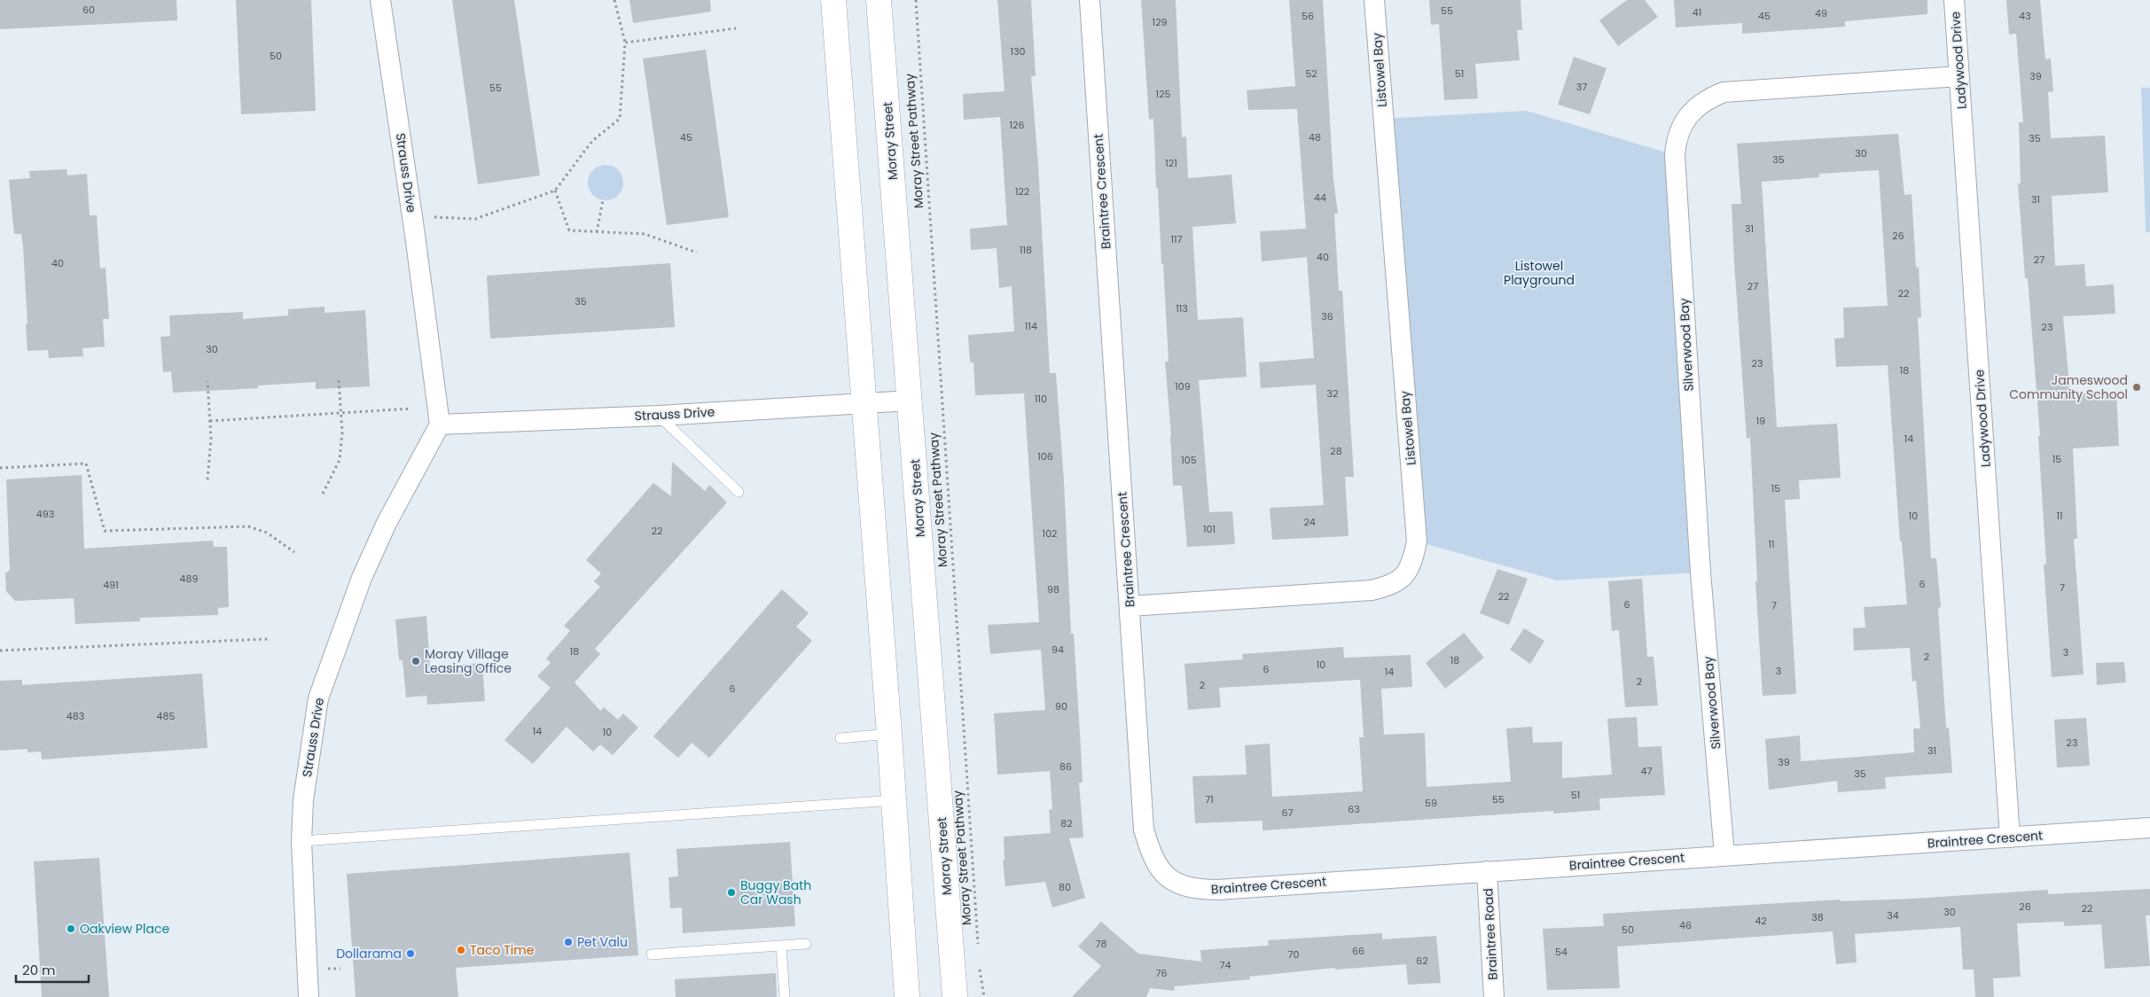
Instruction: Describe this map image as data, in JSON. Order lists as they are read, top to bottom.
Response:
{
  "streets": {
    "street": [
      "Ladywood Drive",
      "Listowel Bay",
      "Moray Street",
      "Strauss Drive",
      "Braintree Crescent",
      "Silverwood Bay",
      "Braintree Road"
    ],
    "path": ["Moray Street Pathway"]
  },
  "crossings": [
    ["Ladywood Drive", "Braintree Crescent"],
    ["Ladywood Drive", "Silverwood Bay"],
    ["Listowel Bay", "Braintree Crescent"],
    ["Moray Street", "Strauss Drive"],
    ["Braintree Crescent", "Silverwood Bay"],
    ["Braintree Crescent", "Braintree Road"]
  ],
  "parks": ["Listowel Playground"],
  "places": [
    "Jameswood Community School",
    "Moray Village Leasing Office",
    "Buggy Bath Car Wash",
    "Oakview Place",
    "Pet Valu",
    "Taco Time",
    "Dollarama"
  ],
  "house_numbers": [
    "60",
    "55",
    "41",
    "49",
    "56",
    "45",
    "43",
    "129",
    "130",
    "50",
    "52",
    "51",
    "39",
    "37",
    "55",
    "125",
    "126",
    "45",
    "48",
    "35",
    "30",
    "35",
    "121",
    "122",
    "44",
    "31",
    "31",
    "26",
    "117",
    "118",
    "40",
    "27",
    "40",
    "27",
    "22",
    "35",
    "113",
    "36",
    "114",
    "23",
    "30",
    "23",
    "18",
    "109",
    "32",
    "110",
    "19",
    "14",
    "28",
    "106",
    "15",
    "105",
    "15",
    "493",
    "10",
    "11",
    "24",
    "101",
    "22",
    "102",
    "11",
    "489",
    "6",
    "491",
    "7",
    "98",
    "22",
    "6",
    "7",
    "94",
    "18",
    "3",
    "2",
    "18",
    "10",
    "6",
    "3",
    "14",
    "2",
    "2",
    "6",
    "90",
    "483",
    "485",
    "14",
    "10",
    "23",
    "31",
    "39",
    "86",
    "47",
    "35",
    "51",
    "71",
    "55",
    "59",
    "63",
    "67",
    "82",
    "80",
    "26",
    "22",
    "30",
    "34",
    "38",
    "42",
    "46",
    "50",
    "78",
    "66",
    "54",
    "70",
    "62",
    "74",
    "76"
  ],
  "scale_bar": "20 m"
}
